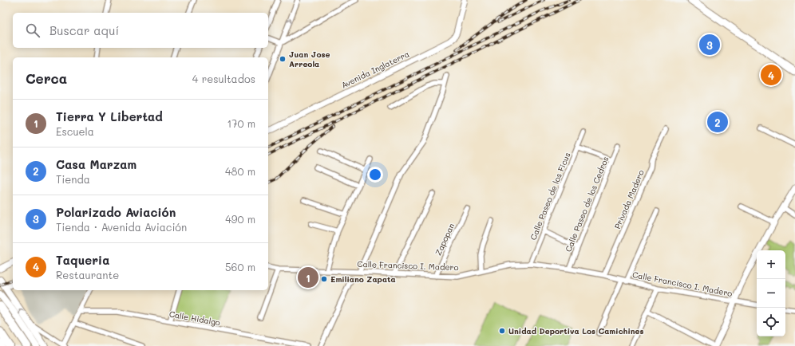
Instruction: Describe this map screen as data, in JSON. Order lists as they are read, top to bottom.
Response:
{
  "streets": {
    "street": [
      "Avenida Inglaterra",
      "Calle Paseo de los Ficus",
      "Privada Madero",
      "Calle Paseo de los Cedros",
      "Zapopan",
      "Calle Francisco I. Madero",
      "Calle Hidalgo"
    ]
  },
  "crossings": [
    ["Calle Paseo de los Ficus", "Calle Francisco I. Madero"],
    ["Privada Madero", "Calle Francisco I. Madero"],
    ["Calle Paseo de los Cedros", "Calle Francisco I. Madero"],
    ["Zapopan", "Calle Francisco I. Madero"]
  ],
  "places": ["Juan Jose Arreola", "Emiliano Zapata", "Unidad Deportiva Los Camichines"],
  "page": {
    "search": "Buscar aquí",
    "pins": [
      "3",
      "4",
      "2",
      "1"
    ],
    "heading": ["Cerca", "4 resultados"],
    "list": [
      {
        "mark": "1",
        "name": "Tierra Y Libertad",
        "note": "Escuela",
        "value": "170 m"
      },
      {
        "mark": "2",
        "name": "Casa Marzam",
        "note": "Tienda",
        "value": "480 m"
      },
      {
        "mark": "3",
        "name": "Polarizado Aviación",
        "note": "Tienda · Avenida Aviación",
        "value": "490 m"
      },
      {
        "mark": "4",
        "name": "Taqueria",
        "note": "Restaurante",
        "value": "560 m"
      }
    ],
    "map_buttons": ["+", "−"]
  }
}
